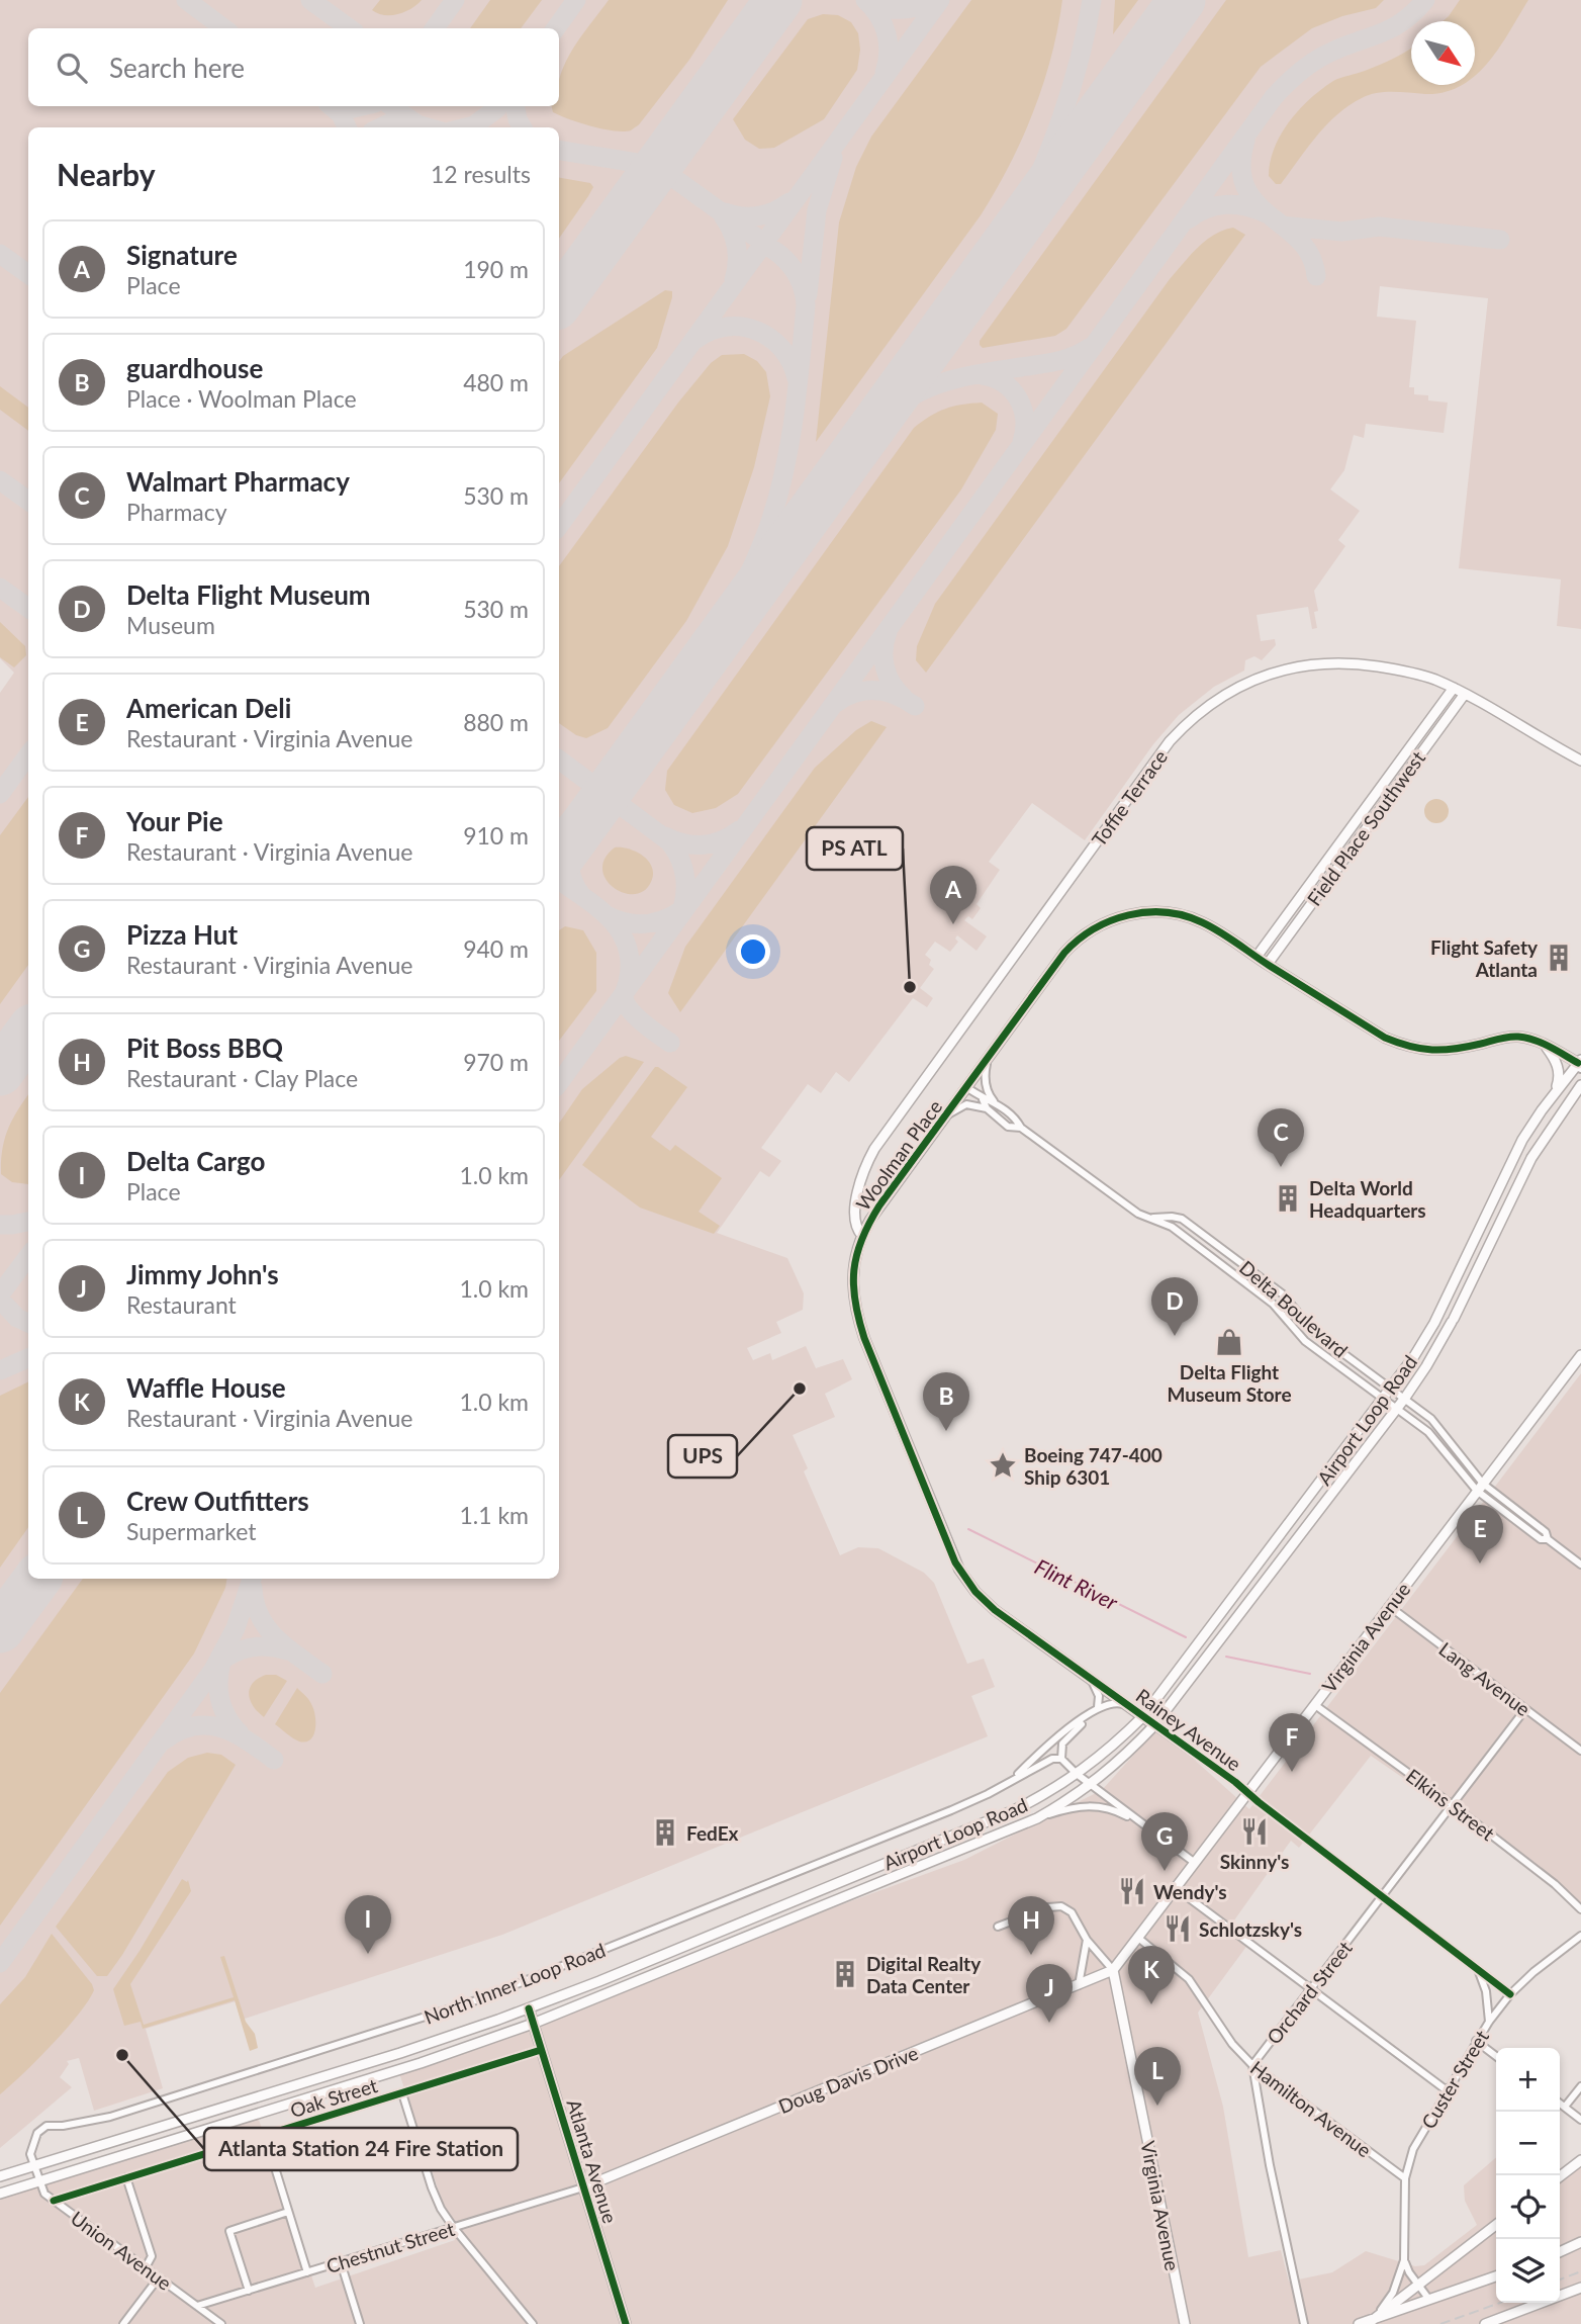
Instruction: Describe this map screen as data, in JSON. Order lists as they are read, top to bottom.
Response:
{
  "streets": {
    "main road": [
      "Toffie Terrace",
      "Field Place Southwest",
      "Woolman Place",
      "Airport Loop Road",
      "Virginia Avenue",
      "Rainey Avenue",
      "Doug Davis Drive",
      "Atlanta Avenue"
    ],
    "street": [
      "Delta Boulevard",
      "Lang Avenue",
      "Elkins Street",
      "North Inner Loop Road",
      "Orchard Street",
      "Custer Street",
      "Oak Street",
      "Hamilton Avenue",
      "Chestnut Street",
      "Union Avenue"
    ]
  },
  "crossings": [
    ["Toffie Terrace", "Field Place Southwest"],
    ["Toffie Terrace", "Woolman Place"],
    ["Field Place Southwest", "Woolman Place"],
    ["Woolman Place", "Rainey Avenue"],
    ["Delta Boulevard", "Airport Loop Road"],
    ["Delta Boulevard", "Virginia Avenue"],
    ["Airport Loop Road", "Rainey Avenue"],
    ["Airport Loop Road", "North Inner Loop Road"],
    ["Airport Loop Road", "Atlanta Avenue"],
    ["Airport Loop Road", "Union Avenue"],
    ["Virginia Avenue", "Lang Avenue"],
    ["Virginia Avenue", "Rainey Avenue"],
    ["Virginia Avenue", "Elkins Street"],
    ["Virginia Avenue", "Doug Davis Drive"],
    ["Virginia Avenue", "Hamilton Avenue"],
    ["Lang Avenue", "Orchard Street"],
    ["Rainey Avenue", "Orchard Street"],
    ["Rainey Avenue", "Custer Street"],
    ["Elkins Street", "Orchard Street"],
    ["North Inner Loop Road", "Union Avenue"],
    ["Orchard Street", "Hamilton Avenue"],
    ["Doug Davis Drive", "Atlanta Avenue"],
    ["Doug Davis Drive", "Chestnut Street"],
    ["Custer Street", "Hamilton Avenue"],
    ["Oak Street", "Atlanta Avenue"],
    ["Oak Street", "Union Avenue"],
    ["Atlanta Avenue", "Chestnut Street"],
    ["Chestnut Street", "Union Avenue"]
  ],
  "water": ["Flint River"],
  "places": {
    "building": [
      "Flight Safety Atlanta",
      "Delta World Headquarters",
      "FedEx",
      "Digital Realty Data Center"
    ],
    "other": ["PS ATL", "UPS", "Atlanta Station 24 Fire Station"],
    "shop": ["Delta Flight Museum Store"],
    "place": ["Boeing 747-400 Ship 6301"],
    "restaurant": ["Skinny's", "Wendy's", "Schlotzsky's"]
  },
  "north": "bottom right",
  "page": {
    "search": "Search here",
    "heading": ["Nearby", "12 results"],
    "list": [
      {
        "mark": "A",
        "name": "Signature",
        "note": "Place",
        "value": "190 m"
      },
      {
        "mark": "B",
        "name": "guardhouse",
        "note": "Place · Woolman Place",
        "value": "480 m"
      },
      {
        "mark": "C",
        "name": "Walmart Pharmacy",
        "note": "Pharmacy",
        "value": "530 m"
      },
      {
        "mark": "D",
        "name": "Delta Flight Museum",
        "note": "Museum",
        "value": "530 m"
      },
      {
        "mark": "E",
        "name": "American Deli",
        "note": "Restaurant · Virginia Avenue",
        "value": "880 m"
      },
      {
        "mark": "F",
        "name": "Your Pie",
        "note": "Restaurant · Virginia Avenue",
        "value": "910 m"
      },
      {
        "mark": "G",
        "name": "Pizza Hut",
        "note": "Restaurant · Virginia Avenue",
        "value": "940 m"
      },
      {
        "mark": "H",
        "name": "Pit Boss BBQ",
        "note": "Restaurant · Clay Place",
        "value": "970 m"
      },
      {
        "mark": "I",
        "name": "Delta Cargo",
        "note": "Place",
        "value": "1.0 km"
      },
      {
        "mark": "J",
        "name": "Jimmy John's",
        "note": "Restaurant",
        "value": "1.0 km"
      },
      {
        "mark": "K",
        "name": "Waffle House",
        "note": "Restaurant · Virginia Avenue",
        "value": "1.0 km"
      },
      {
        "mark": "L",
        "name": "Crew Outfitters",
        "note": "Supermarket",
        "value": "1.1 km"
      }
    ],
    "pins": [
      "A",
      "C",
      "D",
      "B",
      "E",
      "F",
      "G",
      "I",
      "H",
      "K",
      "J",
      "L"
    ],
    "map_buttons": ["+", "−"]
  }
}
